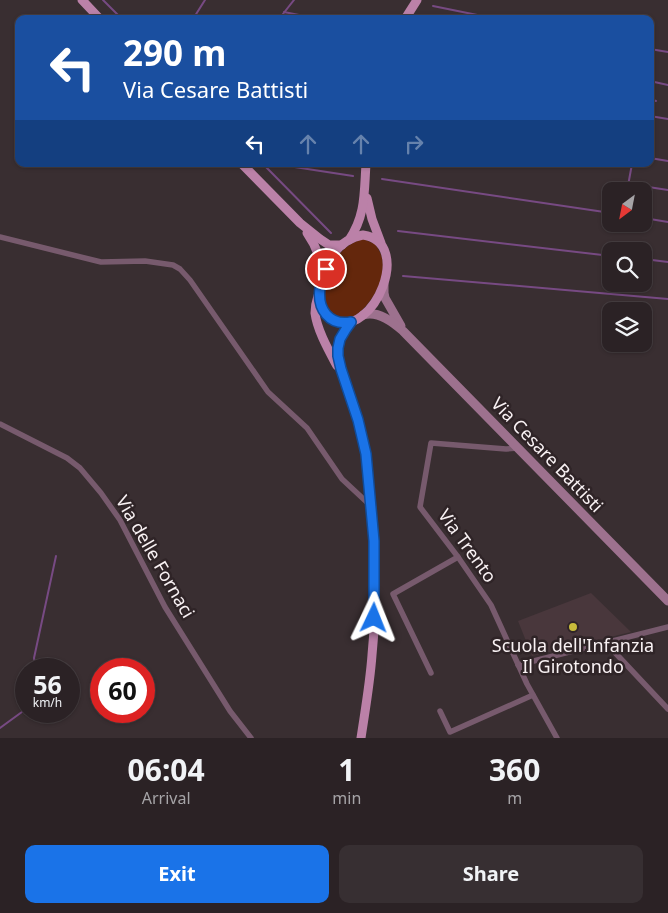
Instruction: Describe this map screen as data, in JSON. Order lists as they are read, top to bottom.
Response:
{
  "streets": {
    "main road": ["Via Cesare Battisti"],
    "street": ["Via Trento", "Via delle Fornaci"]
  },
  "crossings": [
    ["Via Cesare Battisti", "Via Trento"]
  ],
  "places": ["Scuola dell'Infanzia Il Girotondo"],
  "north": "bottom left",
  "page": {
    "turn": ["290 m", "Via Cesare Battisti"],
    "speed": "56 km/h",
    "limit": "60",
    "eta": [
      "06:04",
      "Arrival",
      "1",
      "min",
      "360",
      "m"
    ],
    "buttons": ["Exit", "Share"]
  }
}
